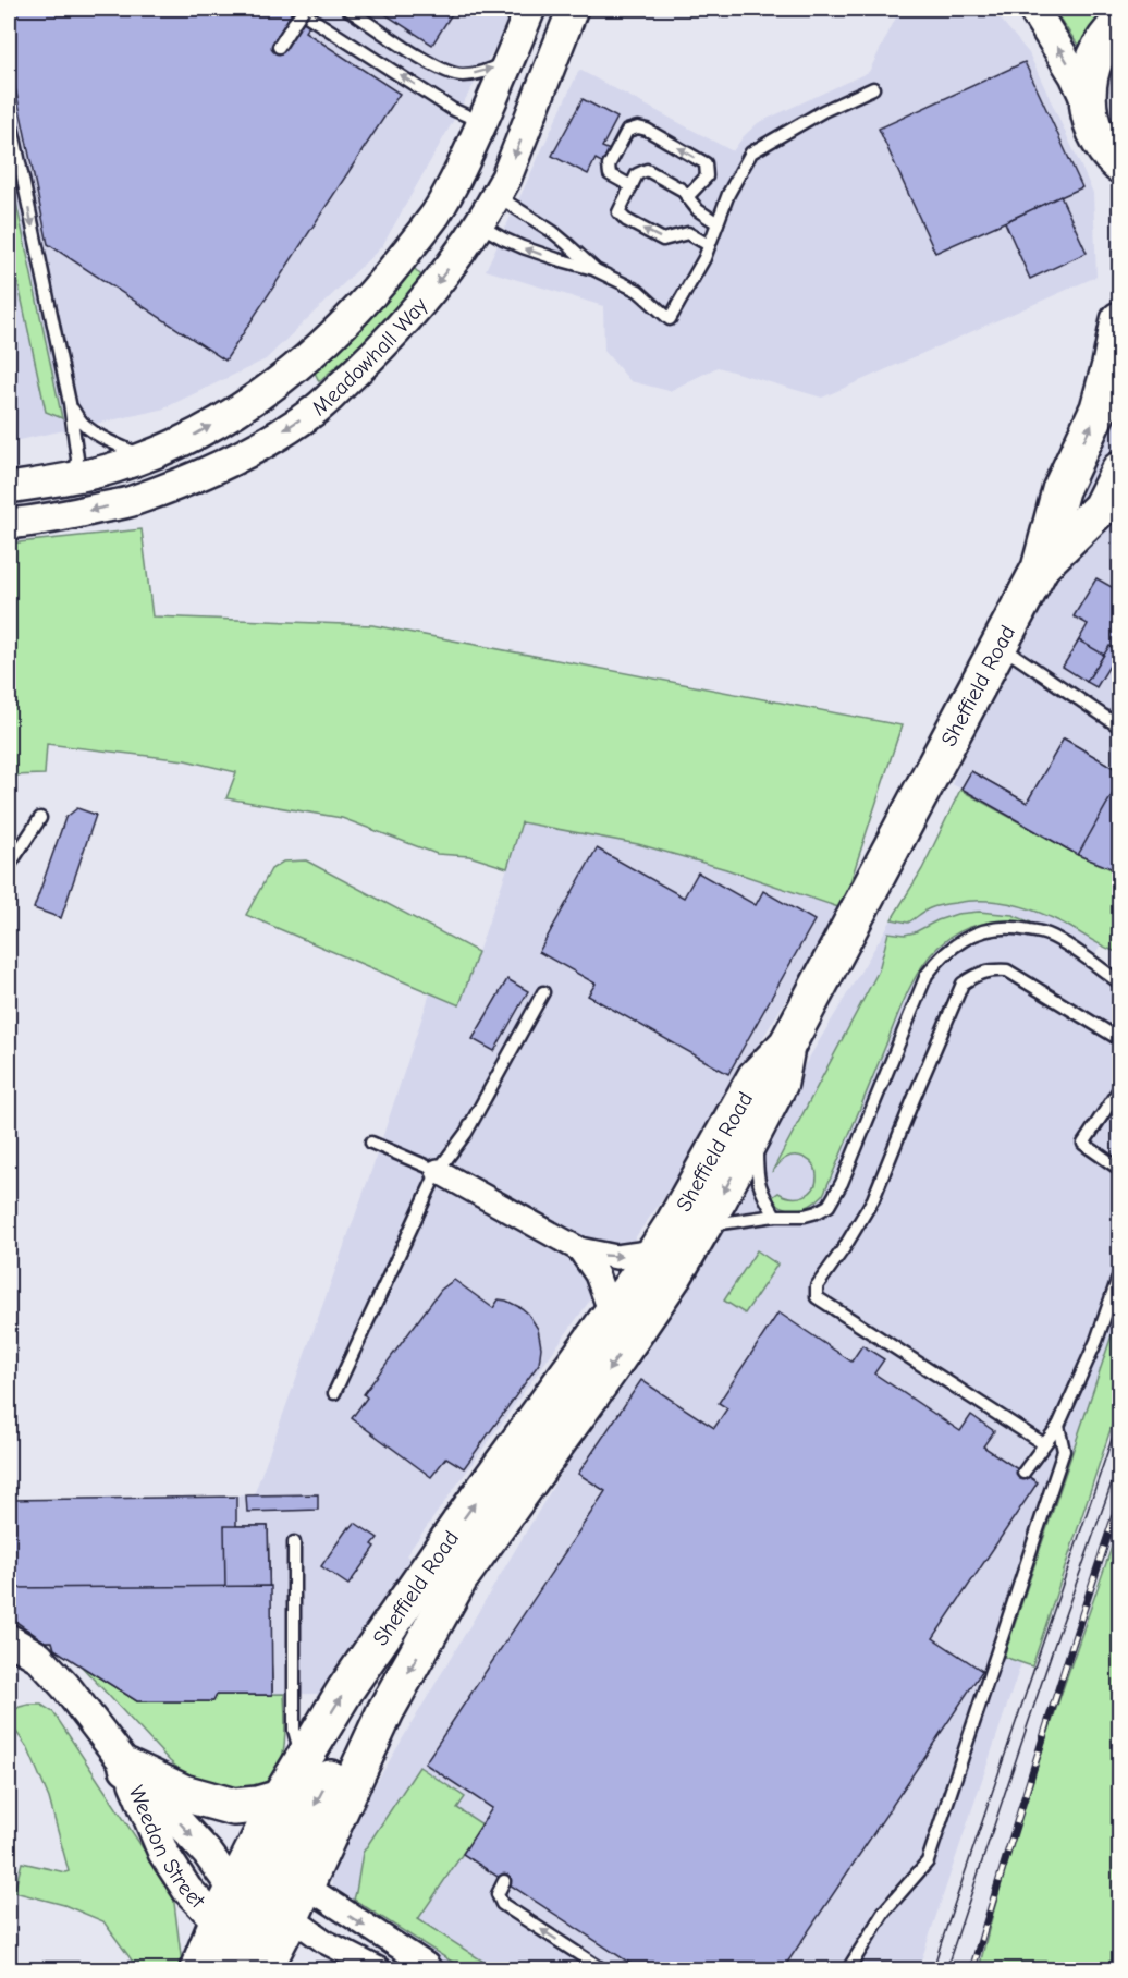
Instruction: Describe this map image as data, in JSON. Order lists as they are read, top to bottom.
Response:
{
  "streets": {
    "main road": ["Sheffield Road"],
    "street": ["Meadowhall Way", "Weedon Street"]
  },
  "crossings": [
    ["Sheffield Road", "Weedon Street"]
  ]
}
